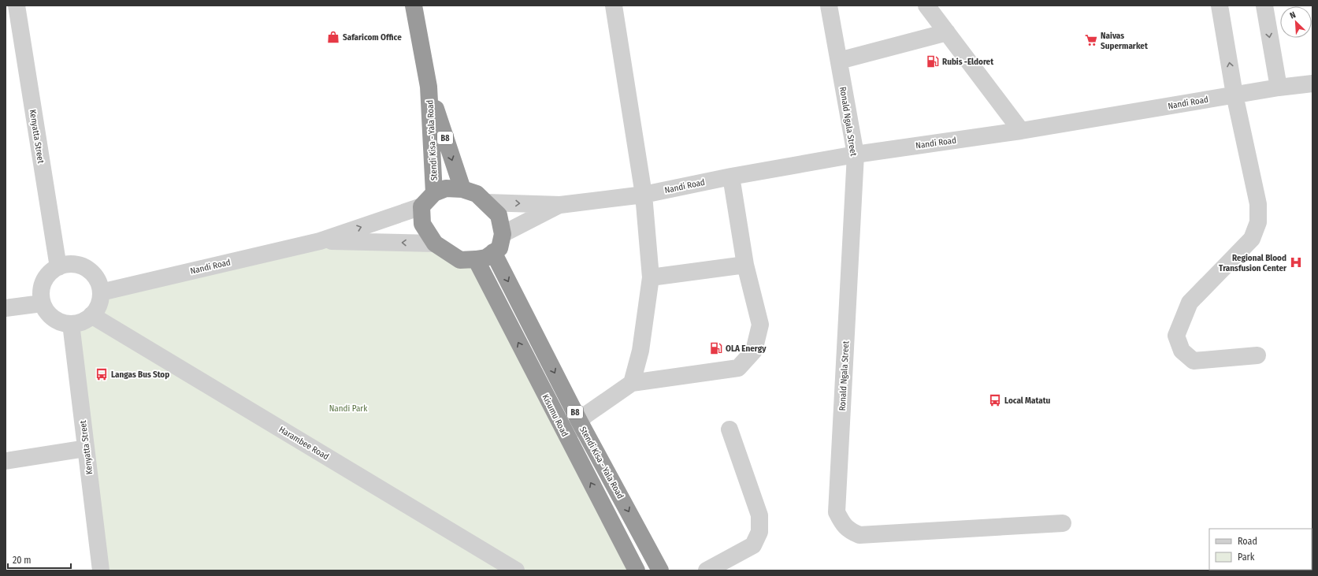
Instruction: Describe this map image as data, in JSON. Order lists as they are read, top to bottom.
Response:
{
  "streets": {
    "highway": ["B8", "Stendi Kisa - Yala Road", "Kisumu Road"],
    "street": [
      "Nandi Road",
      "Ronald Ngala Street",
      "Kenyatta Street",
      "Harambee Road"
    ]
  },
  "crossings": [
    ["Nandi Road", "Ronald Ngala Street"],
    ["Nandi Road", "Kenyatta Street"],
    ["Nandi Road", "Stendi Kisa - Yala Road"],
    ["Nandi Road", "Kisumu Road"],
    ["Nandi Road", "Harambee Road"],
    ["Kenyatta Street", "Harambee Road"],
    ["Stendi Kisa - Yala Road", "Kisumu Road"]
  ],
  "one_way": ["Stendi Kisa - Yala Road", "Kisumu Road"],
  "parks": ["Nandi Park"],
  "places": {
    "shop": ["Safaricom Office"],
    "supermarket": ["Naivas Supermarket"],
    "fuel station": ["Rubis -Eldoret", "OLA Energy"],
    "hospital": ["Regional Blood Transfusion Center"],
    "bus stop": ["Langas Bus Stop", "Local Matatu"]
  },
  "legend": ["Road", "Park"],
  "scale_bar": "20 m",
  "north": "top left"
}
